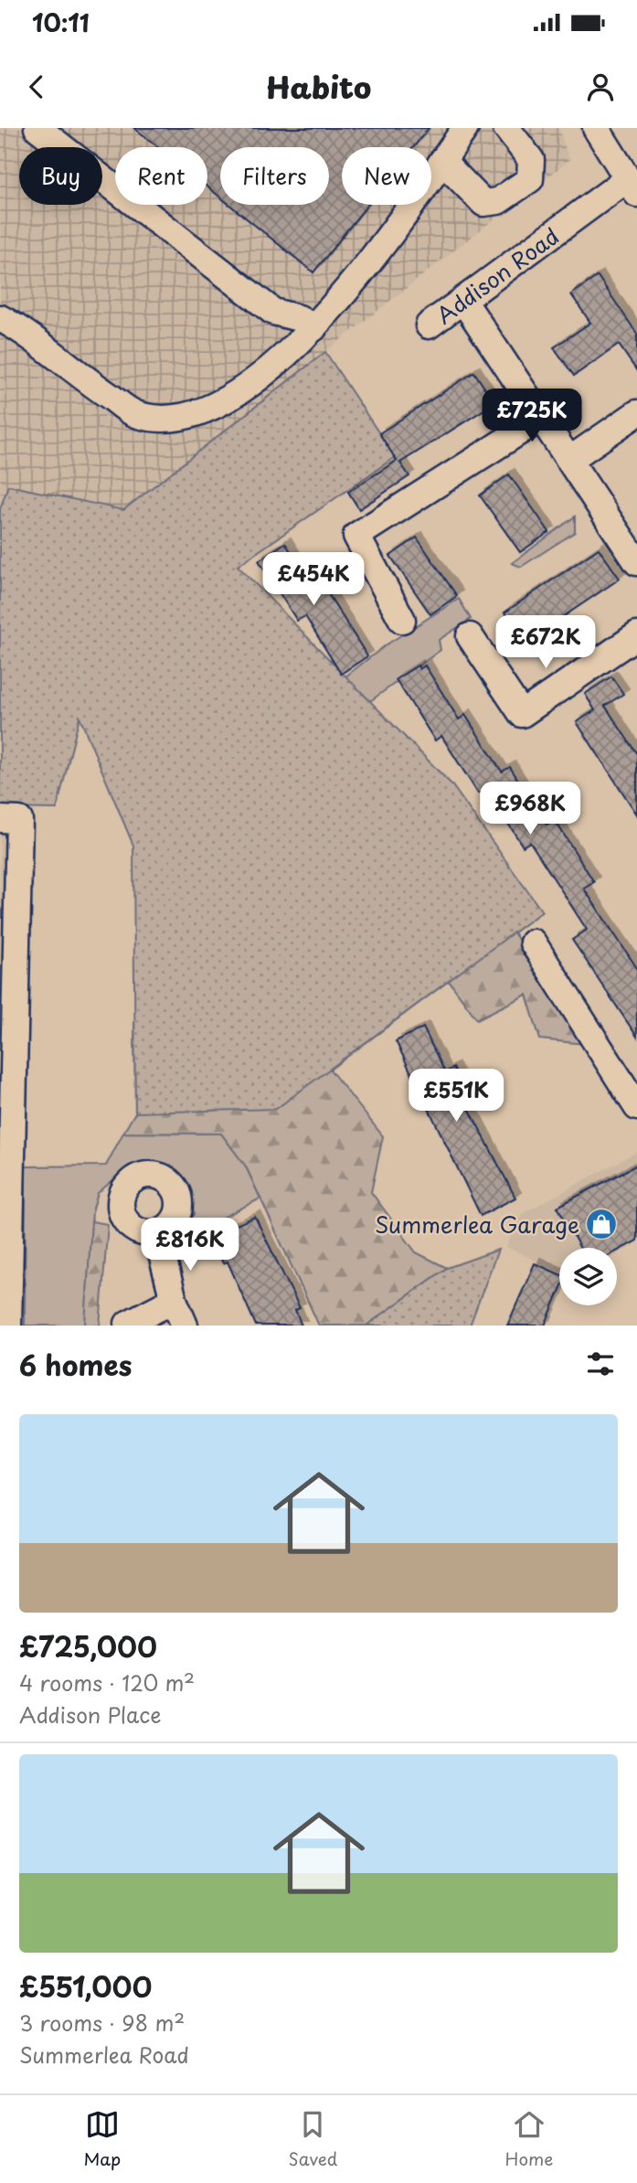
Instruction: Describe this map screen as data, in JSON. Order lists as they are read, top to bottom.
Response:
{
  "streets": {
    "street": ["Addison Road"]
  },
  "places": {
    "shop": ["Summerlea Garage"]
  },
  "page": {
    "status": "10:11",
    "header": "Habito",
    "chip": [
      "Buy",
      "Rent",
      "Filters",
      "New"
    ],
    "price": [
      "£725K",
      "£454K",
      "£672K",
      "£968K",
      "£551K",
      "£816K"
    ],
    "heading": "6 homes",
    "list": [
      {
        "name": "£725,000",
        "note": "4 rooms · 120 m² · Addison Place"
      },
      {
        "name": "£551,000",
        "note": "3 rooms · 98 m² · Summerlea Road"
      }
    ],
    "tabs": ["Map", "Saved", "Home"]
  }
}
